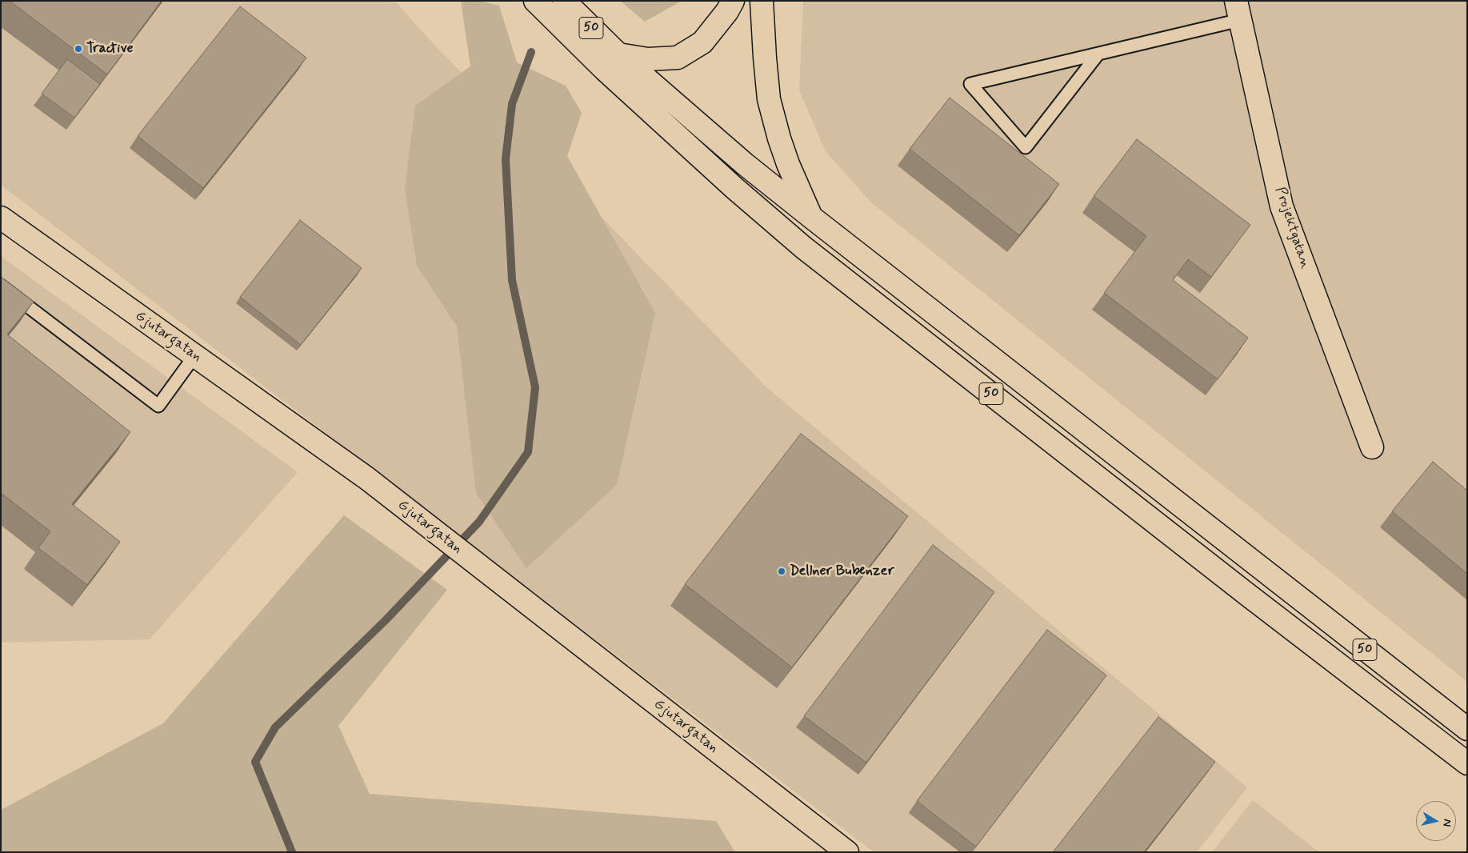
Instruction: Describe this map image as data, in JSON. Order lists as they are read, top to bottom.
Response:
{
  "streets": {
    "main road": ["50", "Projektgatan", "Gjutargatan"]
  },
  "places": ["Tractive", "Dellner Bubenzer"],
  "north": "right"
}
